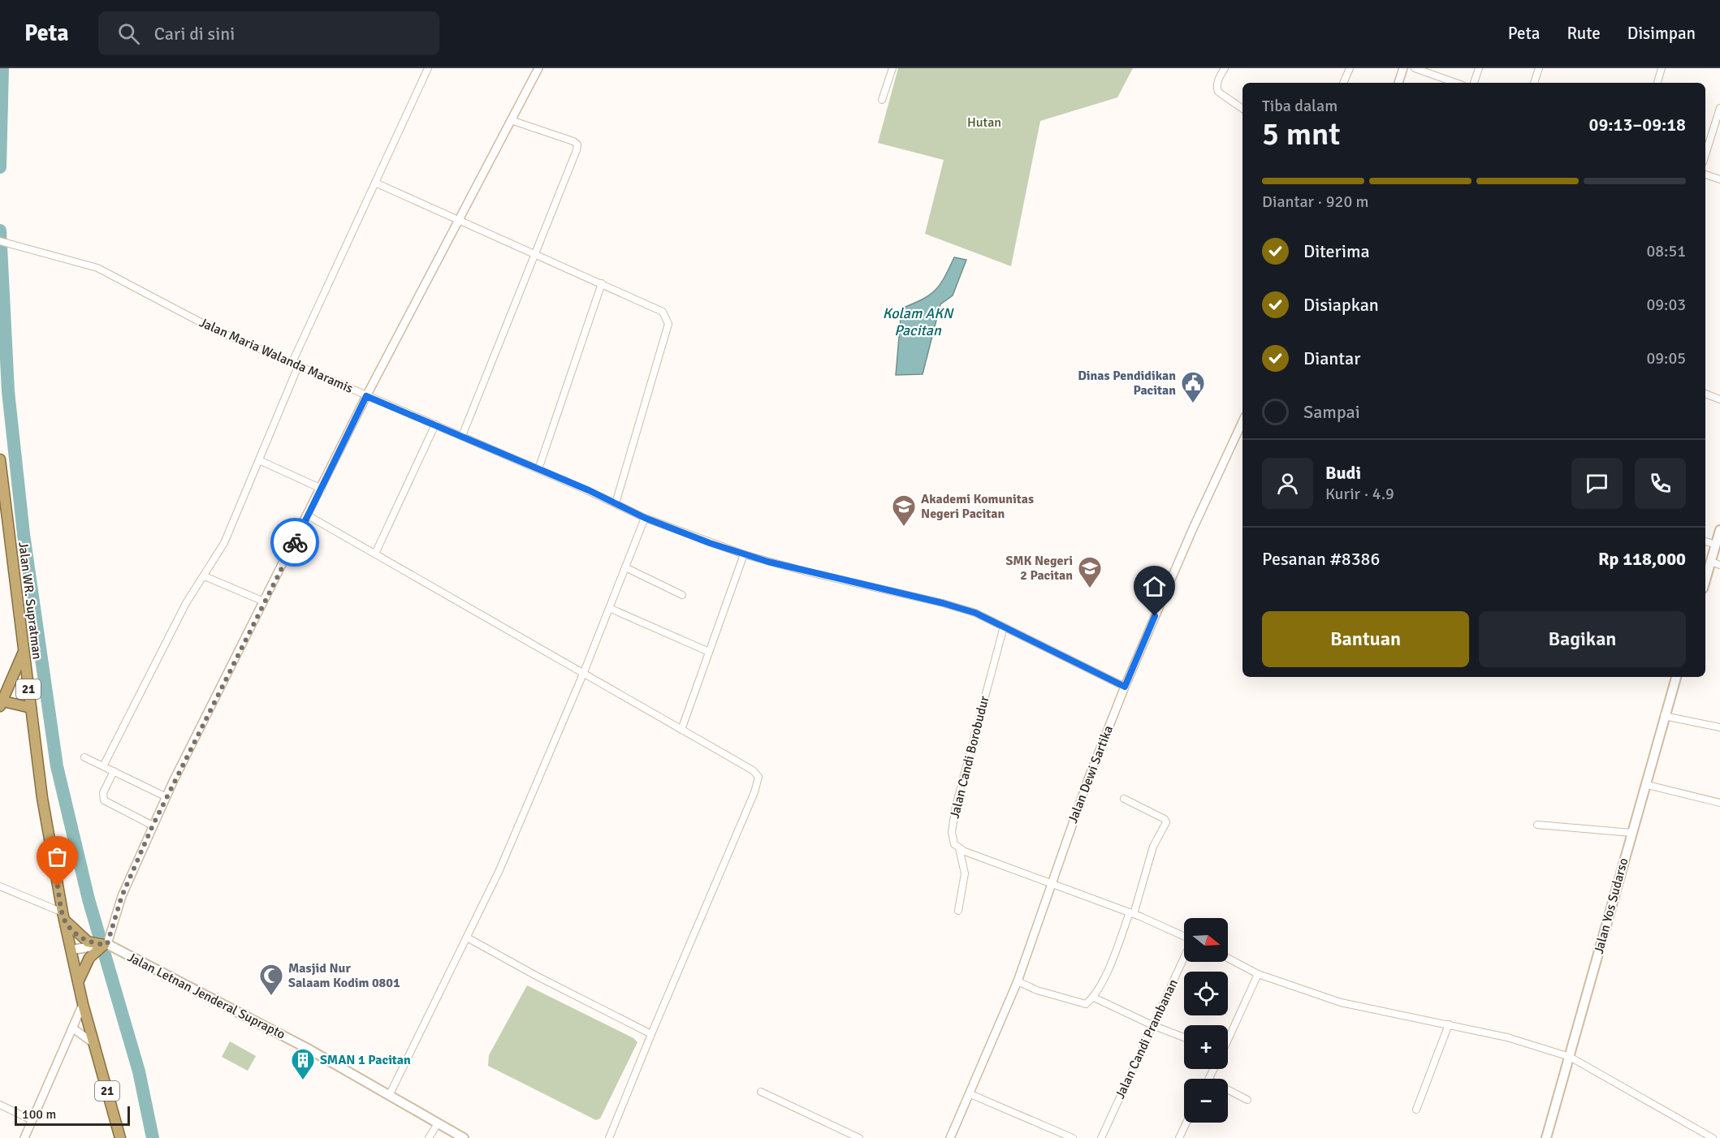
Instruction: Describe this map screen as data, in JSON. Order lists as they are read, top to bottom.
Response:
{
  "streets": {
    "highway": ["Jalan WR. Supratman", "21"],
    "main road": ["Jalan Yos Sudarso", "Jalan Letnan Jenderal Suprapto"],
    "street": [
      "Jalan Maria Walanda Maramis",
      "Jalan Candi Borobudur",
      "Jalan Dewi Sartika",
      "Jalan Candi Prambanan"
    ]
  },
  "crossings": [
    ["Jalan Maria Walanda Maramis", "Jalan Candi Borobudur"],
    ["Jalan Maria Walanda Maramis", "Jalan Dewi Sartika"],
    ["Jalan WR. Supratman", "21"]
  ],
  "water": ["Kolam AKN Pacitan"],
  "parks": ["Hutan"],
  "places": {
    "public building": ["Dinas Pendidikan Pacitan"],
    "school or university": ["Akademi Komunitas Negeri Pacitan", "SMK Negeri 2 Pacitan"],
    "mosque": ["Masjid Nur Salaam Kodim 0801"],
    "building": ["SMAN 1 Pacitan"]
  },
  "scale_bar": "100 m",
  "north": "right",
  "page": {
    "header": "Peta",
    "search": "Cari di sini",
    "nav": ["Peta", "Rute", "Disimpan"],
    "heading": ["5 mnt", "Tiba dalam", "09:13–09:18"],
    "panel": [
      "Budi",
      "Kurir · 4.9",
      "Pesanan #8386",
      "Rp 118,000"
    ],
    "bar": "Diantar · 920 m",
    "list": [
      ["Diterima", "08:51"],
      ["Disiapkan", "09:03"],
      ["Diantar", "09:05"],
      "Sampai"
    ],
    "buttons": ["Bantuan", "Bagikan"],
    "map_buttons": ["+", "−"],
    "scale": "100 m"
  }
}
